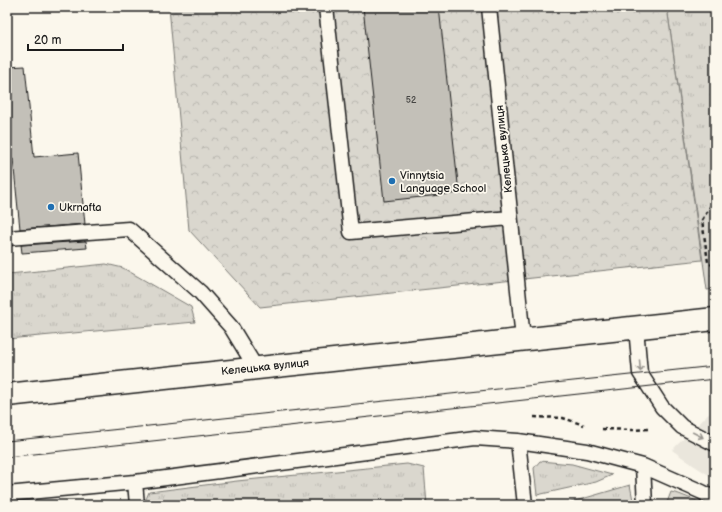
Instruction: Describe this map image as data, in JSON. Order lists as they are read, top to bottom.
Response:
{
  "streets": {
    "main road": ["Келецька вулиця"]
  },
  "places": ["Vinnytsia Language School", "Ukrnafta"],
  "house_numbers": ["52"],
  "scale_bar": "20 m"
}
